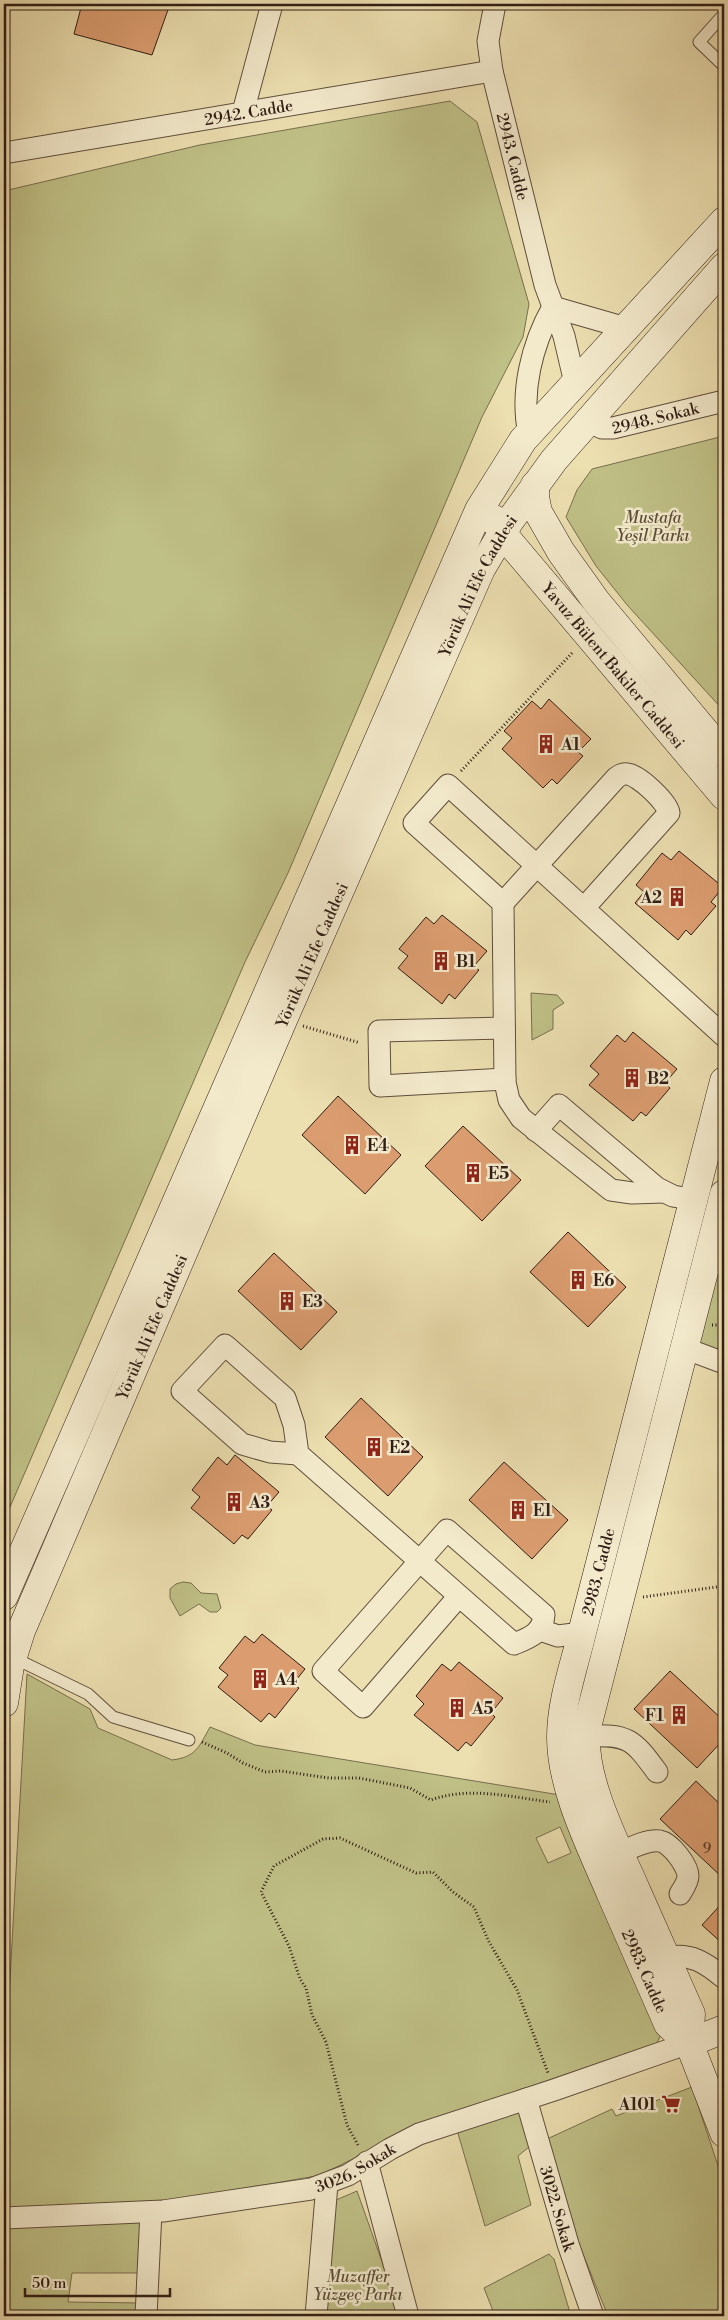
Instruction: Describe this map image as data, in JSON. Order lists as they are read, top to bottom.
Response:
{
  "streets": {
    "street": [
      "2942. Cadde",
      "2943. Cadde",
      "2948. Sokak",
      "Yörük Ali Efe Caddesi",
      "Yavuz Bülent Bakiler Caddesi",
      "2983. Cadde",
      "3026. Sokak",
      "3022. Sokak"
    ]
  },
  "crossings": [
    ["2942. Cadde", "2943. Cadde"],
    ["2943. Cadde", "Yörük Ali Efe Caddesi"],
    ["2948. Sokak", "Yörük Ali Efe Caddesi"],
    ["Yörük Ali Efe Caddesi", "Yavuz Bülent Bakiler Caddesi"],
    ["2983. Cadde", "3026. Sokak"],
    ["3026. Sokak", "3022. Sokak"]
  ],
  "parks": ["Mustafa Yeşil Parkı", "Muzaffer Yüzgeç Parkı"],
  "places": {
    "building": [
      "A1",
      "A2",
      "B1",
      "B2",
      "E4",
      "E5",
      "E6",
      "E3",
      "E2",
      "A3",
      "E1",
      "A4",
      "A5",
      "F1"
    ],
    "supermarket": ["A101"]
  },
  "house_numbers": ["9"],
  "scale_bar": "50 m"
}
